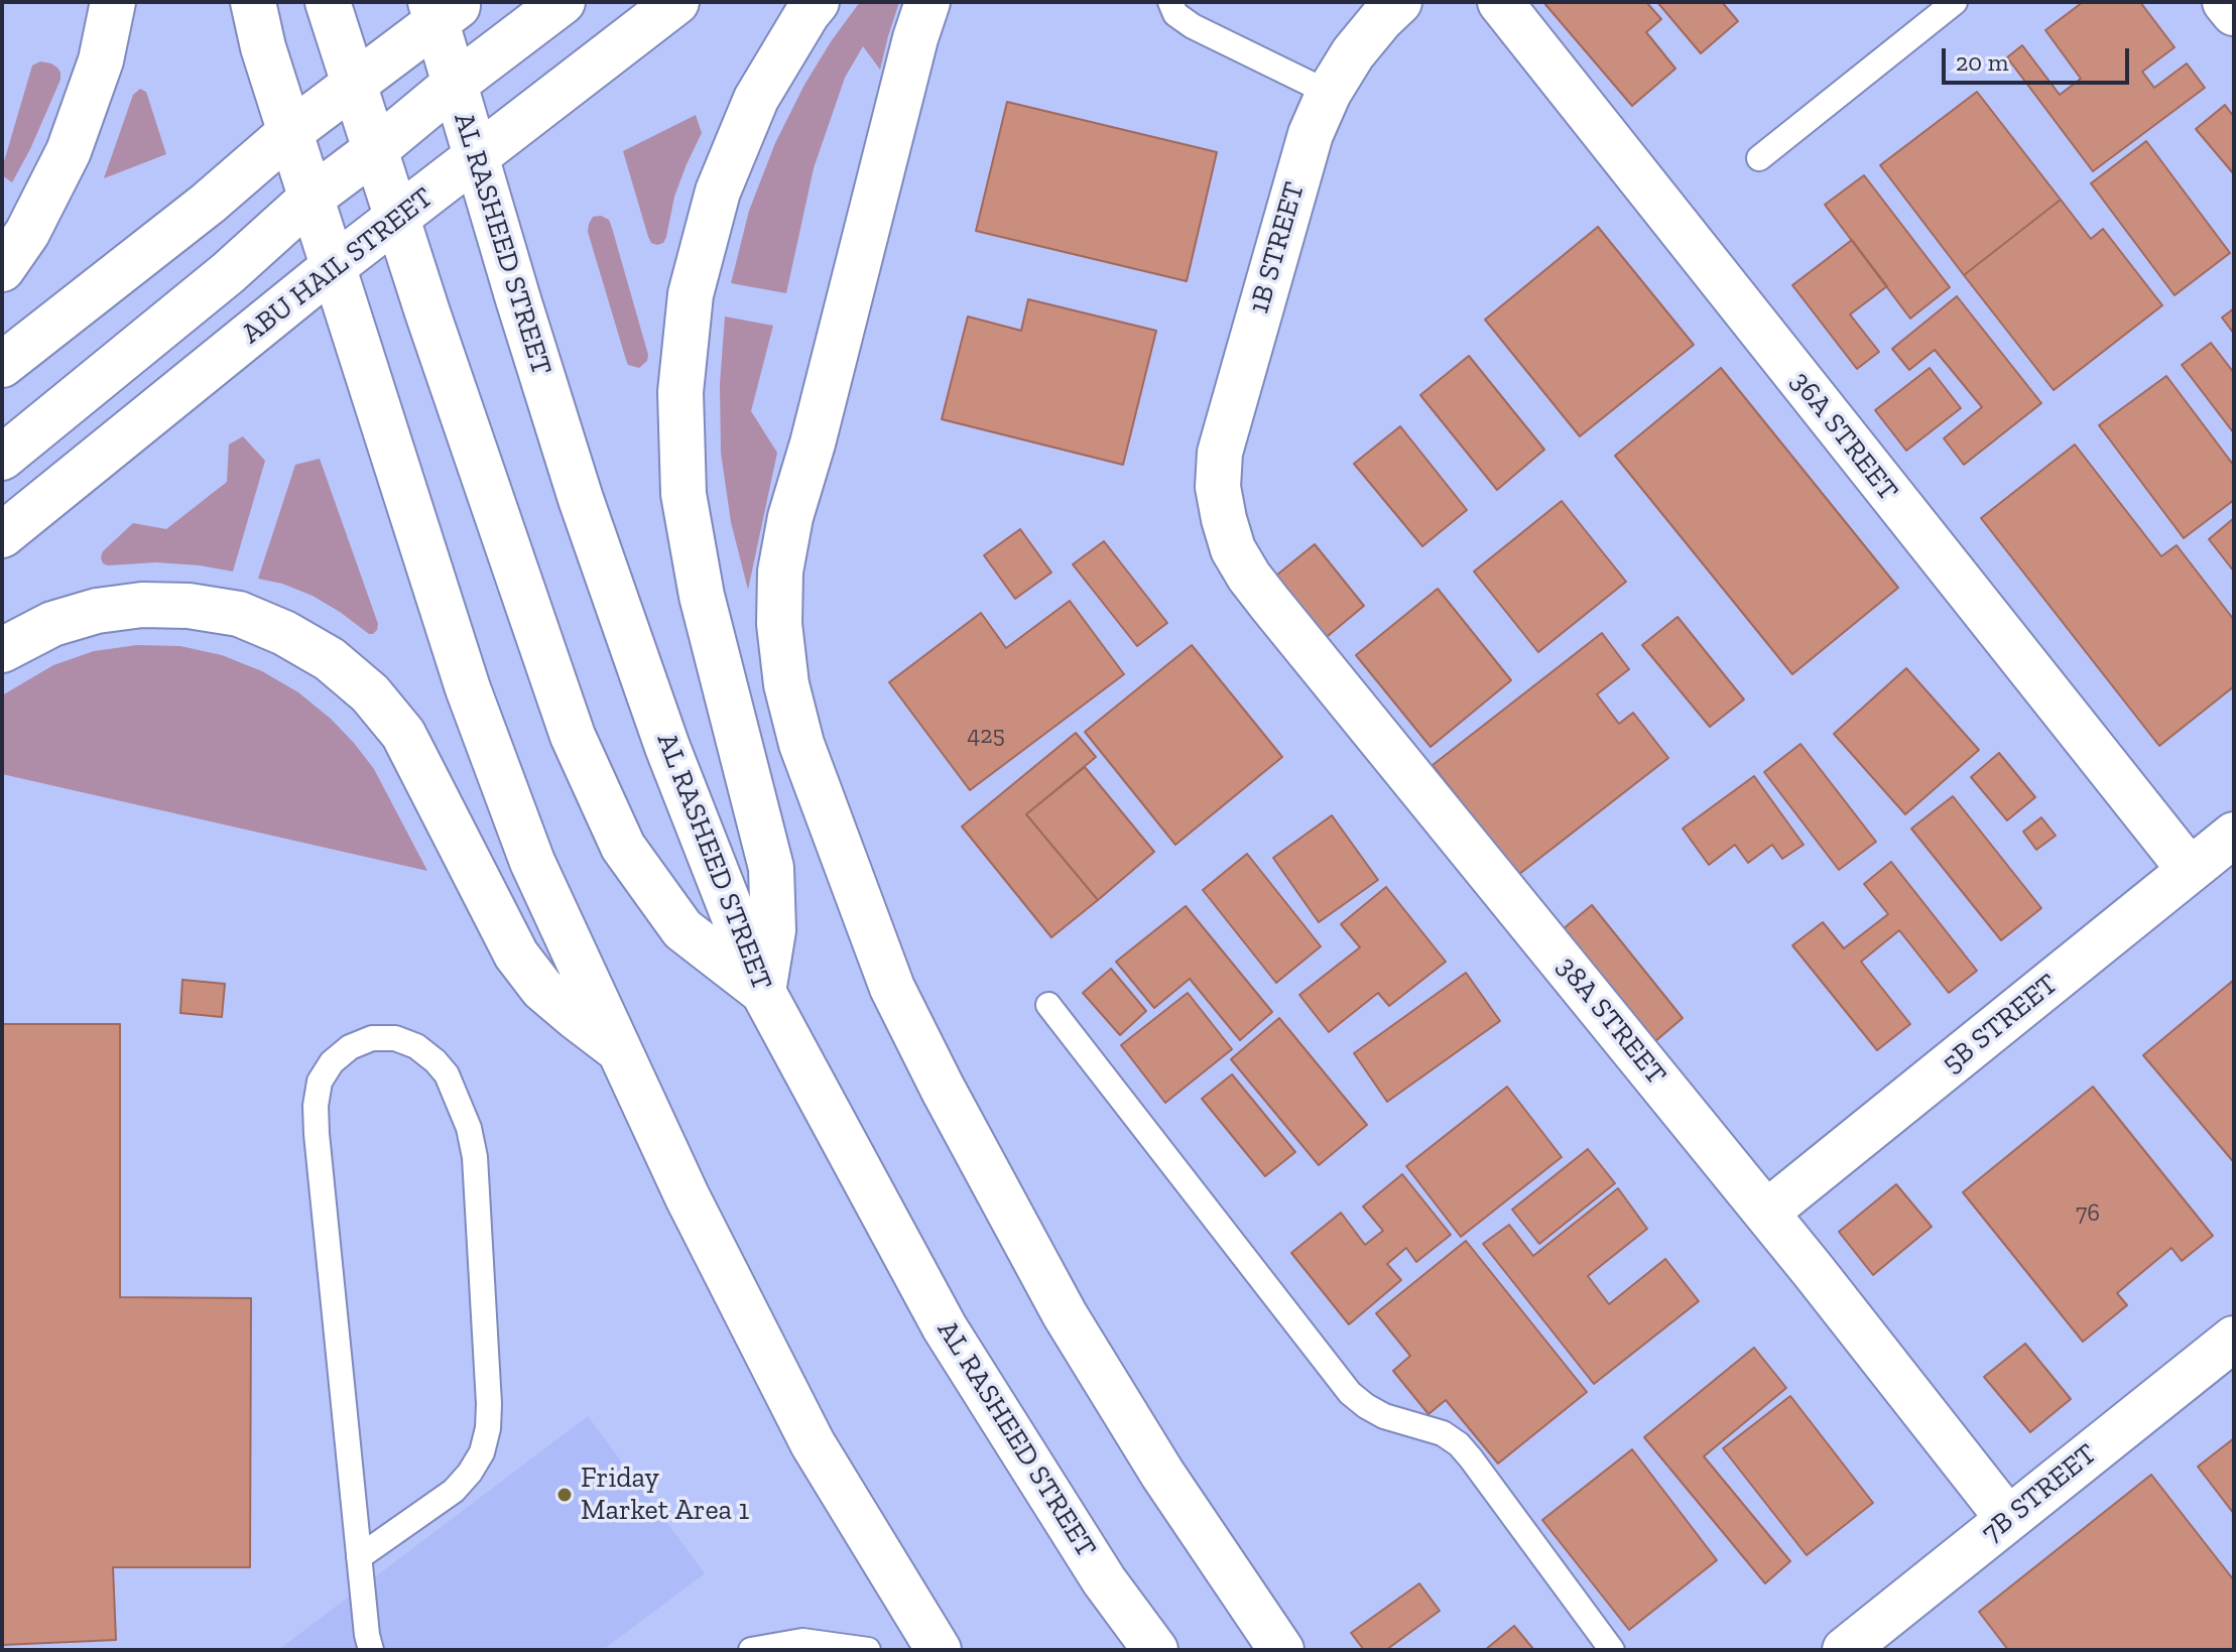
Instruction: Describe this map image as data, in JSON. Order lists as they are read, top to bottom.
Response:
{
  "streets": {
    "main road": [
      "AL RASHEED STREET",
      "1B STREET",
      "ABU HAIL STREET",
      "36A STREET",
      "38A STREET",
      "5B STREET",
      "7B STREET"
    ]
  },
  "crossings": [
    ["AL RASHEED STREET", "ABU HAIL STREET"],
    ["1B STREET", "38A STREET"],
    ["36A STREET", "5B STREET"],
    ["38A STREET", "5B STREET"],
    ["38A STREET", "7B STREET"]
  ],
  "places": ["Friday Market Area 1"],
  "house_numbers": ["425", "76"],
  "scale_bar": "20 m"
}
